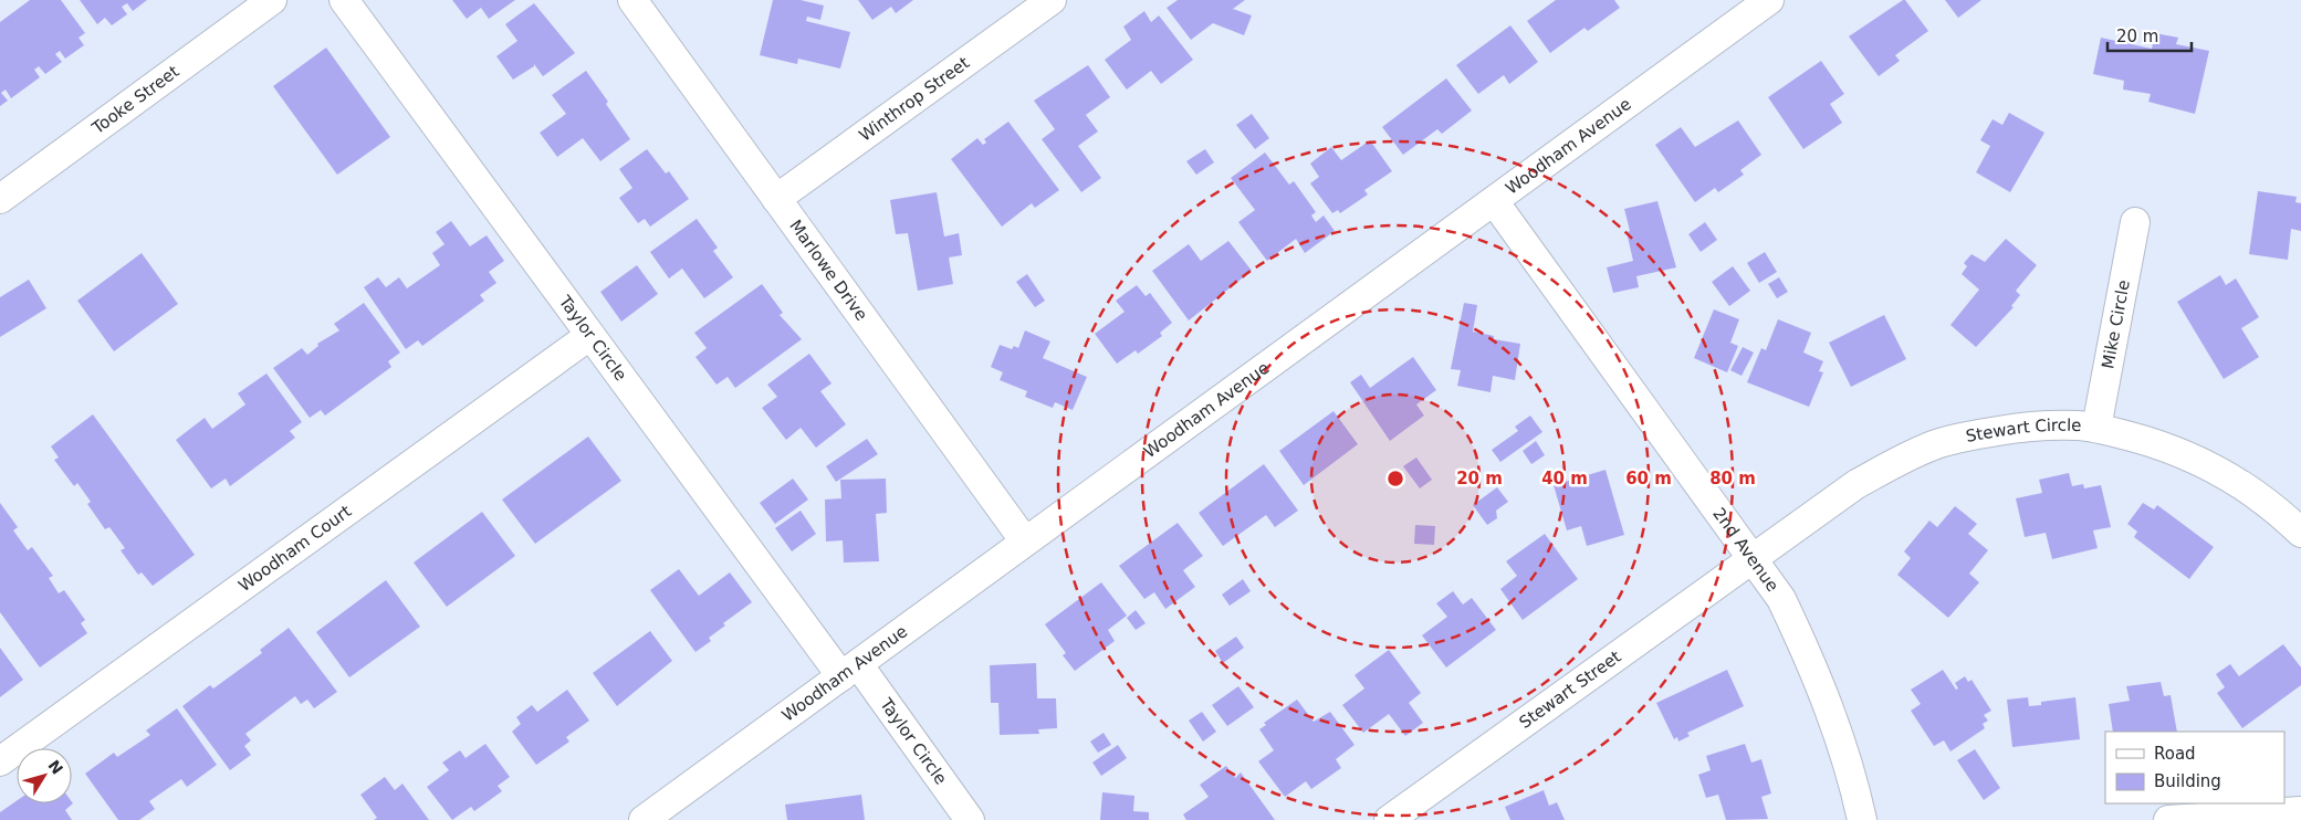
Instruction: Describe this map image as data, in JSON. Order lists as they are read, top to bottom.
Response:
{
  "streets": {
    "street": [
      "Tooke Street",
      "Winthrop Street",
      "Woodham Avenue",
      "Marlowe Drive",
      "Mike Circle",
      "Taylor Circle",
      "Stewart Circle",
      "Woodham Court",
      "2nd Avenue",
      "Stewart Street"
    ]
  },
  "crossings": [
    ["Winthrop Street", "Marlowe Drive"],
    ["Woodham Avenue", "Marlowe Drive"],
    ["Woodham Avenue", "Taylor Circle"],
    ["Woodham Avenue", "2nd Avenue"],
    ["Mike Circle", "Stewart Circle"],
    ["Taylor Circle", "Woodham Court"],
    ["Stewart Circle", "2nd Avenue"],
    ["Stewart Circle", "Stewart Street"],
    ["2nd Avenue", "Stewart Street"]
  ],
  "legend": ["Road", "Building"],
  "scale_bar": "20 m",
  "north": "top right",
  "rings": [
    "20 m",
    "40 m",
    "60 m",
    "80 m"
  ]
}
